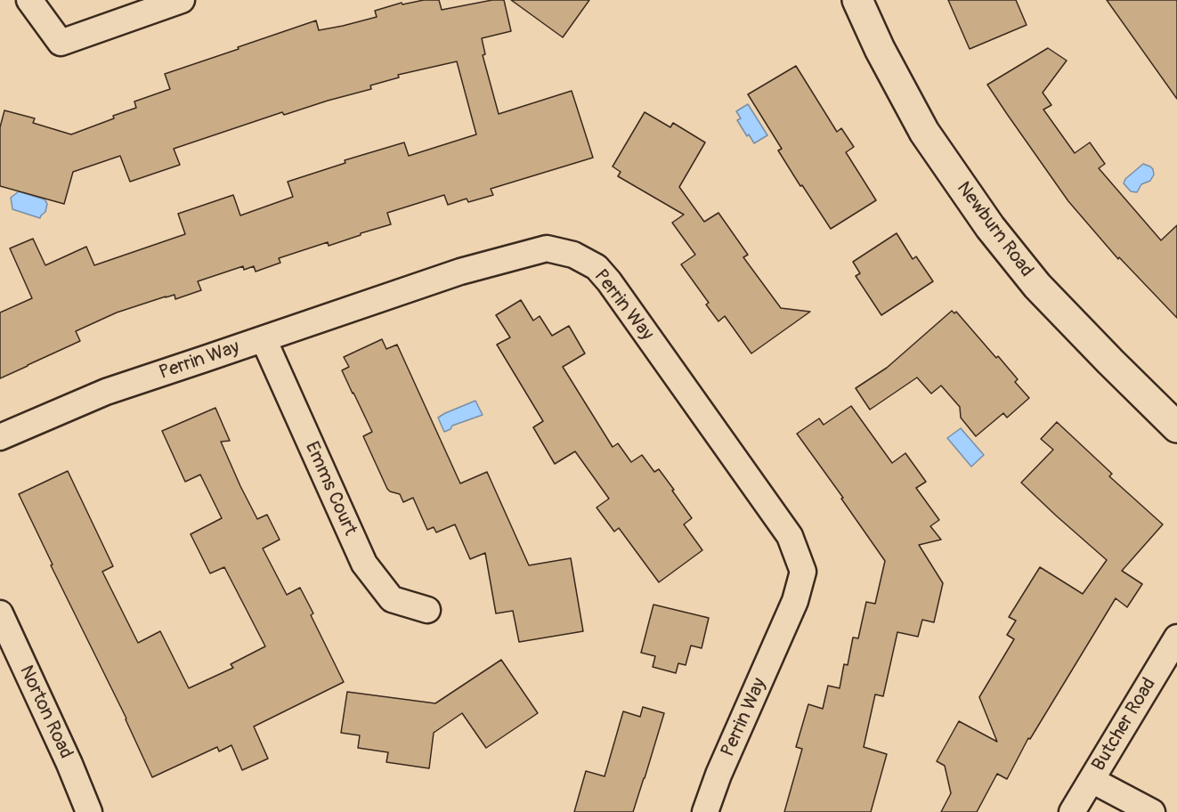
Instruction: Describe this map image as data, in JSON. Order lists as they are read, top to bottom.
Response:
{
  "streets": {
    "street": [
      "Newburn Road",
      "Perrin Way",
      "Emms Court",
      "Norton Road",
      "Butcher Road"
    ]
  },
  "crossings": [
    ["Perrin Way", "Emms Court"]
  ]
}
